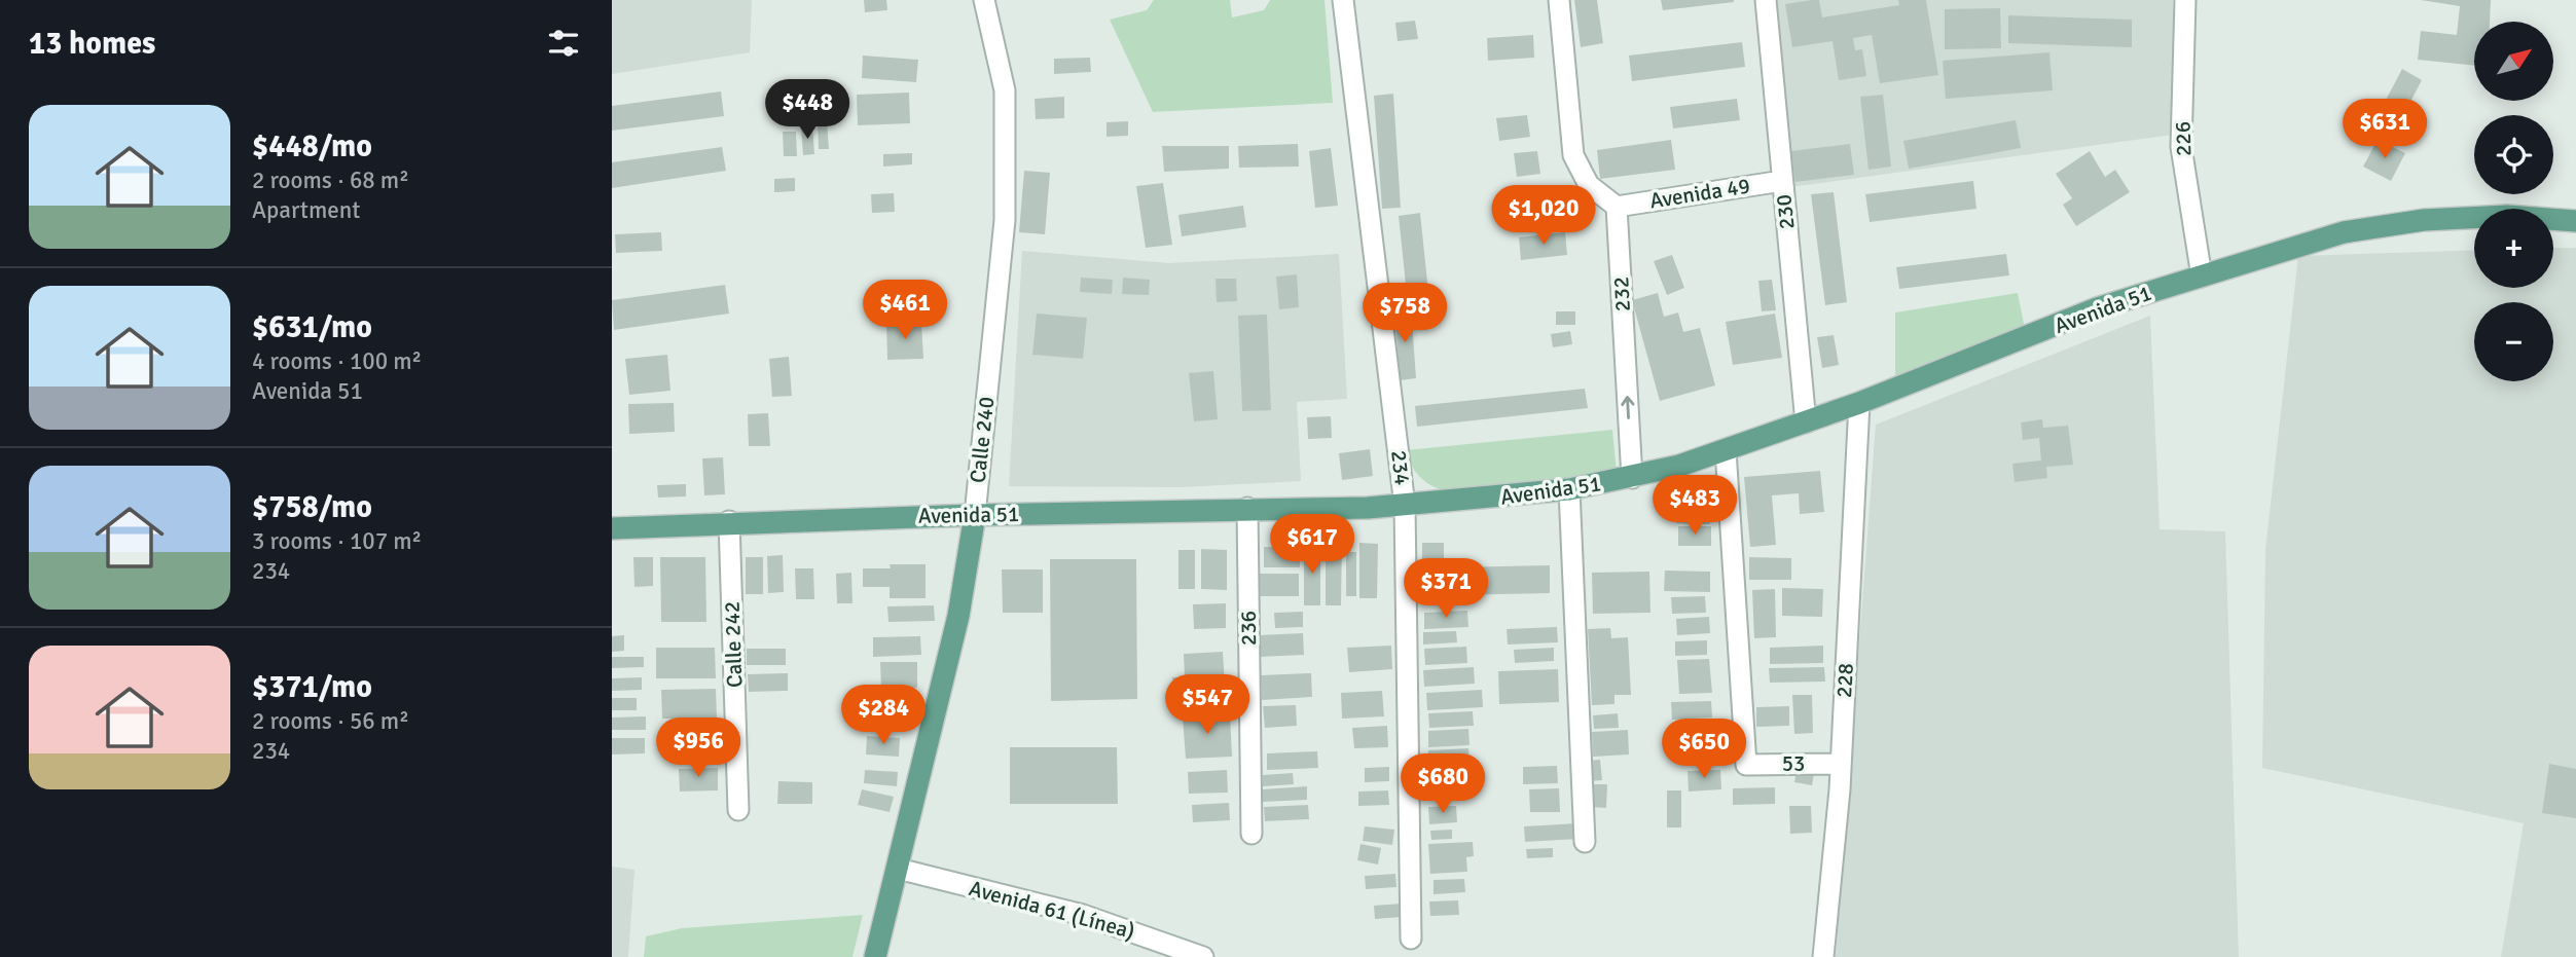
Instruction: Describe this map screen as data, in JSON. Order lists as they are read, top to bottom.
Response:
{
  "streets": {
    "main road": ["Avenida 51", "Calle 240"],
    "street": [
      "226",
      "Avenida 49",
      "230",
      "232",
      "234",
      "236",
      "Calle 242",
      "228",
      "53",
      "Avenida 61 (Línea)"
    ]
  },
  "crossings": [
    ["226", "Avenida 51"],
    ["Avenida 49", "230"],
    ["Avenida 49", "232"],
    ["230", "Avenida 51"],
    ["232", "Avenida 51"],
    ["Avenida 51", "Calle 240"],
    ["Avenida 51", "234"],
    ["Avenida 51", "236"],
    ["Avenida 51", "Calle 242"],
    ["Avenida 51", "228"],
    ["Avenida 51", "53"],
    ["Calle 240", "Avenida 61 (Línea)"],
    ["228", "53"]
  ],
  "one_way": ["232"],
  "north": "top right",
  "page": {
    "heading": "13 homes",
    "map_buttons": ["+", "−"],
    "price": [
      "$448",
      "$631",
      "$1,020",
      "$461",
      "$758",
      "$483",
      "$617",
      "$371",
      "$547",
      "$284",
      "$956",
      "$650",
      "$680"
    ],
    "list": [
      {
        "name": "$448/mo",
        "note": "2 rooms · 68 m² · Apartment"
      },
      {
        "name": "$631/mo",
        "note": "4 rooms · 100 m² · Avenida 51"
      },
      {
        "name": "$758/mo",
        "note": "3 rooms · 107 m² · 234"
      },
      {
        "name": "$371/mo",
        "note": "2 rooms · 56 m² · 234"
      }
    ]
  }
}
